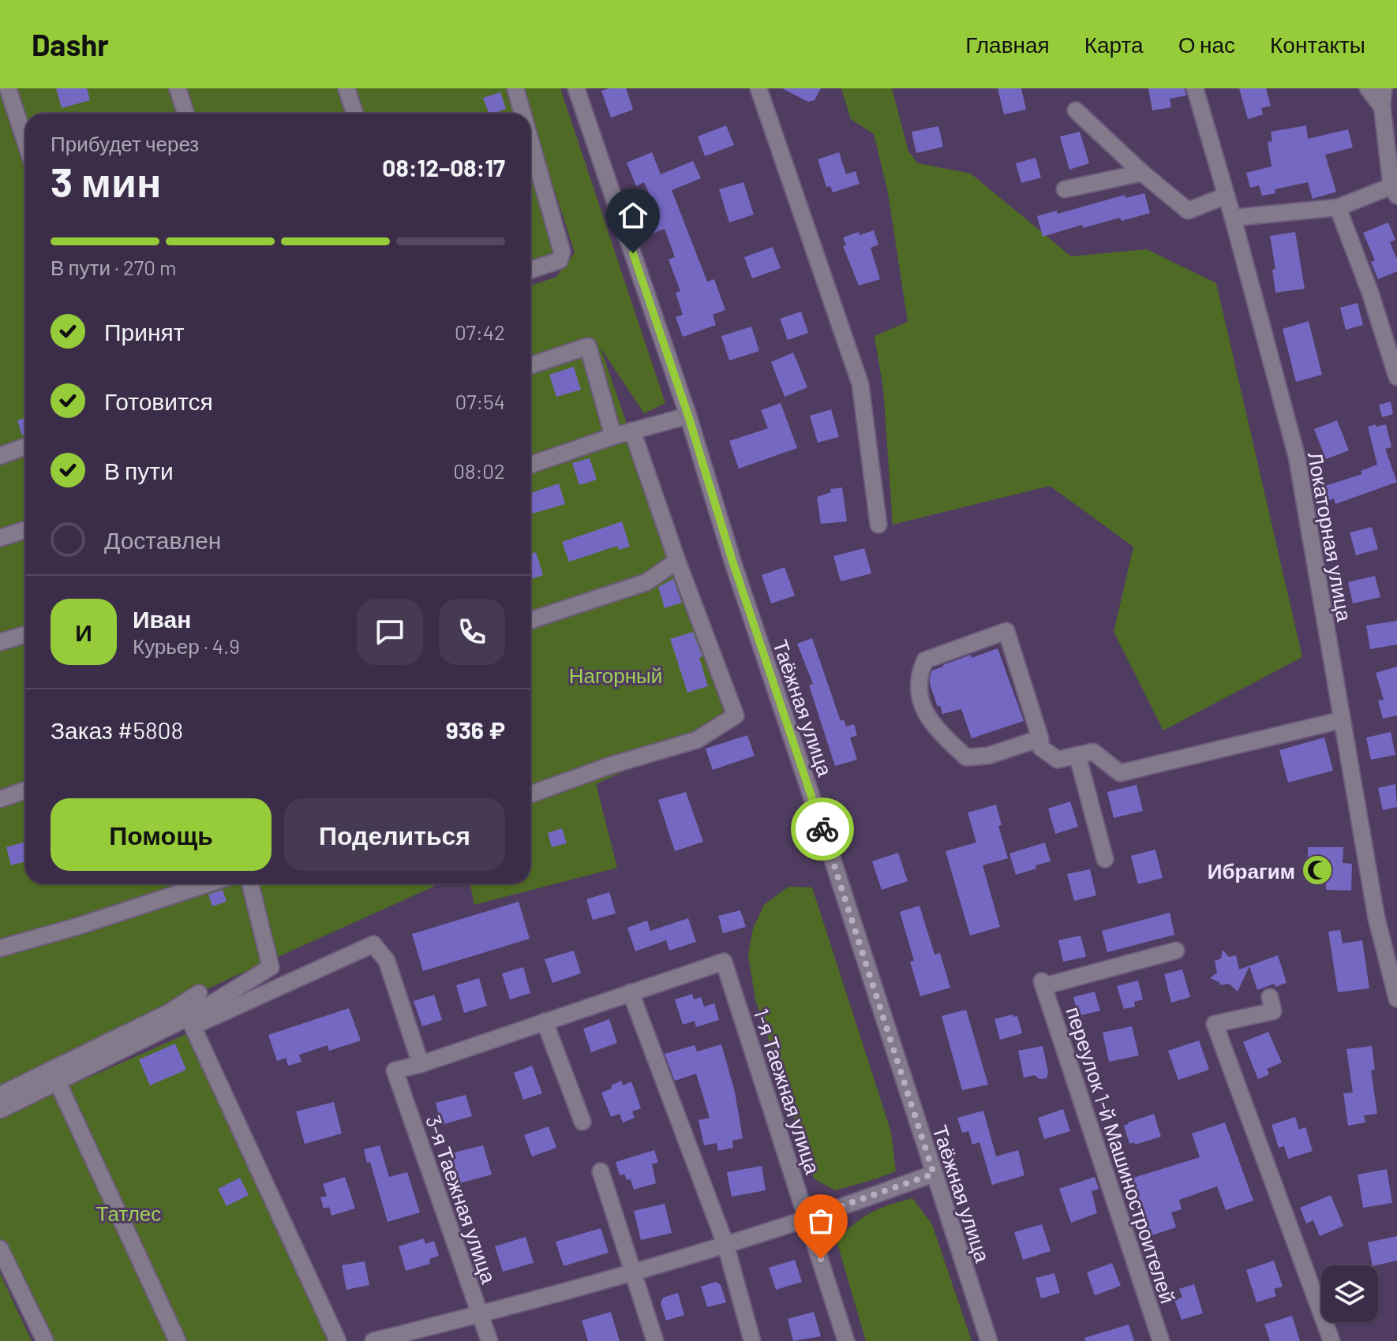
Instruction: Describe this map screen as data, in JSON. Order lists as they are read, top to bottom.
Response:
{
  "streets": {
    "street": [
      "Локаторная улица",
      "Таёжная улица",
      "1-я Таежная улица",
      "переулок 1-й Машиностроителей",
      "3-я Таежная улица"
    ]
  },
  "parks": ["Нагорный", "Татлес"],
  "places": {
    "mosque": ["Ибрагим"]
  },
  "page": {
    "header": "Dashr",
    "nav": [
      "Главная",
      "Карта",
      "О нас",
      "Контакты"
    ],
    "heading": ["3 мин", "Прибудет через", "08:12–08:17"],
    "panel": [
      "Иван",
      "Курьер · 4.9",
      "Заказ #5808",
      "936 ₽"
    ],
    "bar": "В пути · 270 m",
    "list": [
      ["Принят", "07:42"],
      ["Готовится", "07:54"],
      ["В пути", "08:02"],
      "Доставлен"
    ],
    "round": "И",
    "buttons": ["Помощь", "Поделиться"]
  }
}
